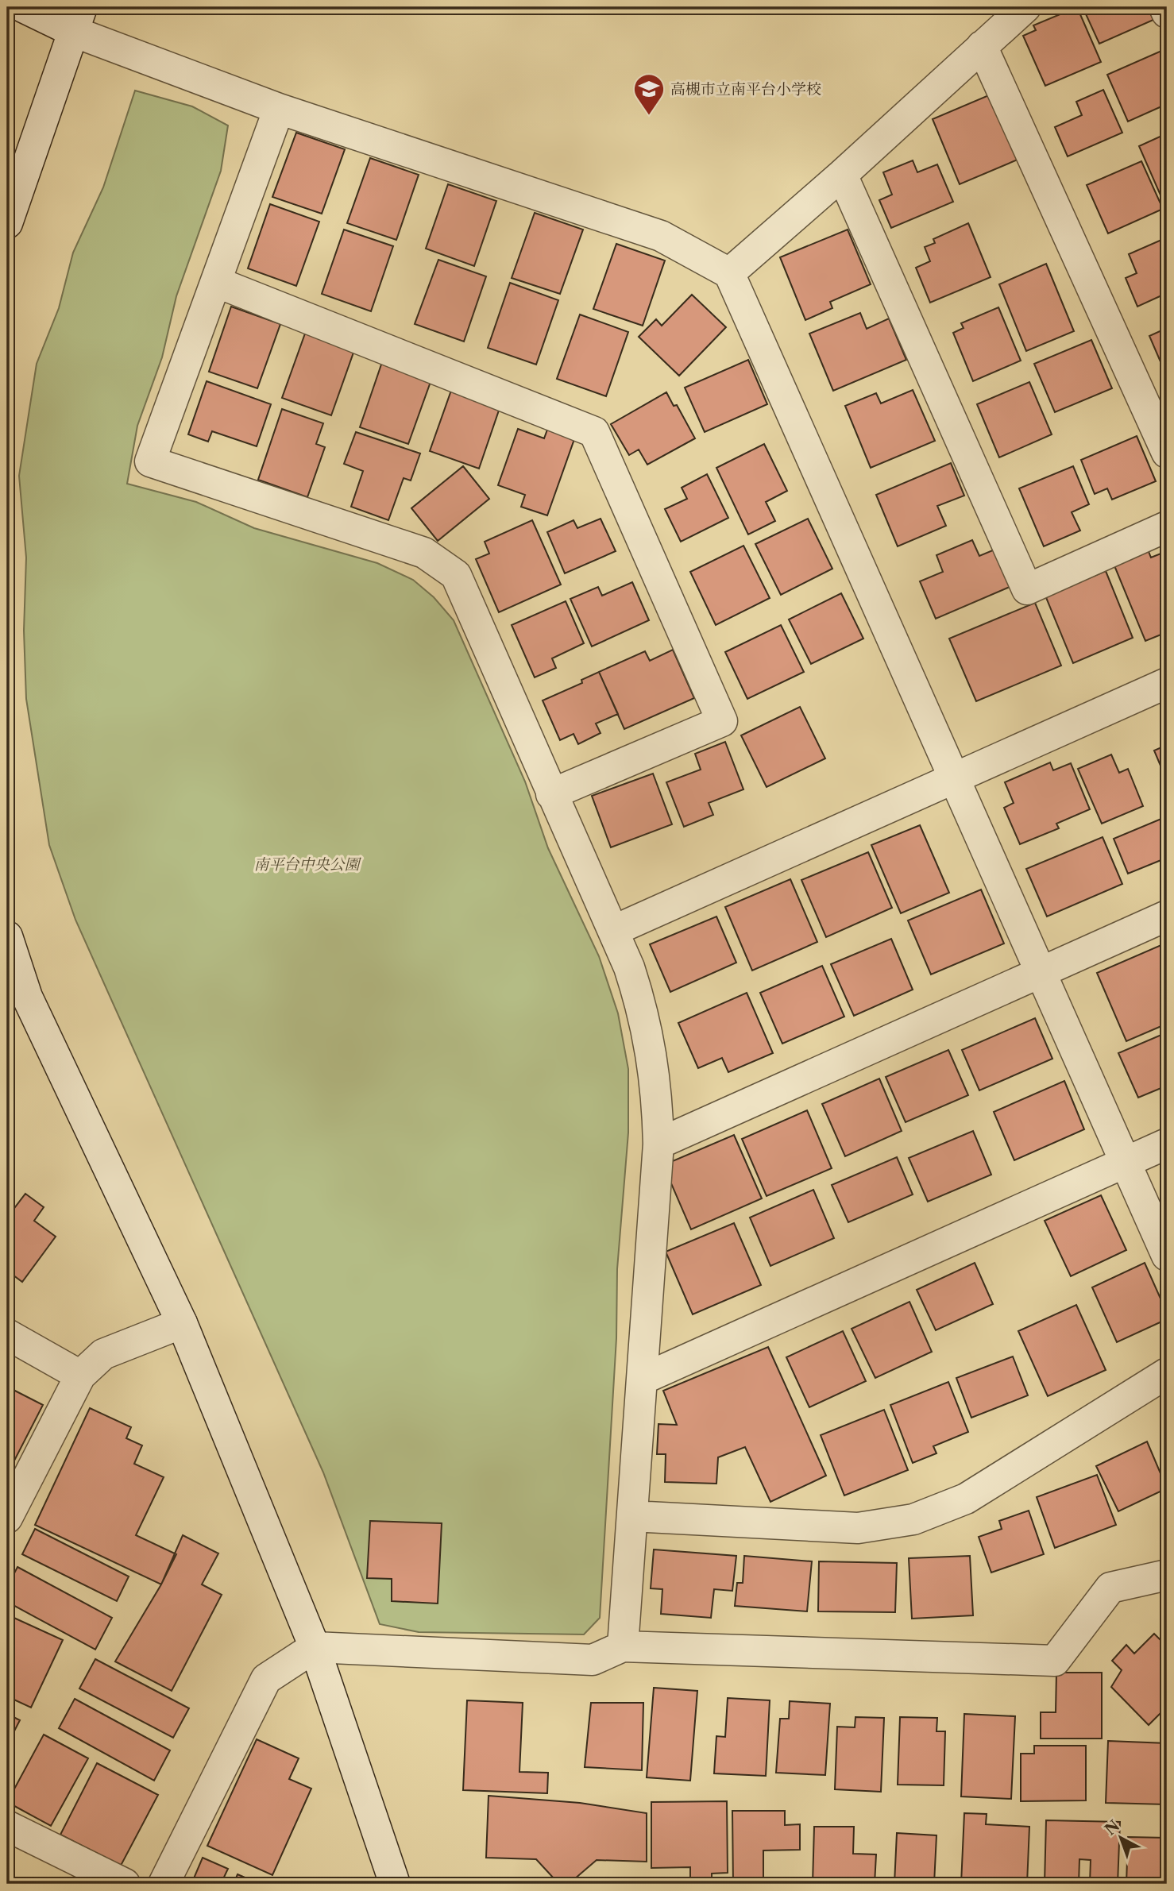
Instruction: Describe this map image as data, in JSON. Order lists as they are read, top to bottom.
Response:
{
  "parks": ["南平台中央公園"],
  "places": {
    "school or university": ["高槻市立南平台小学校"]
  },
  "north": "top left"
}
